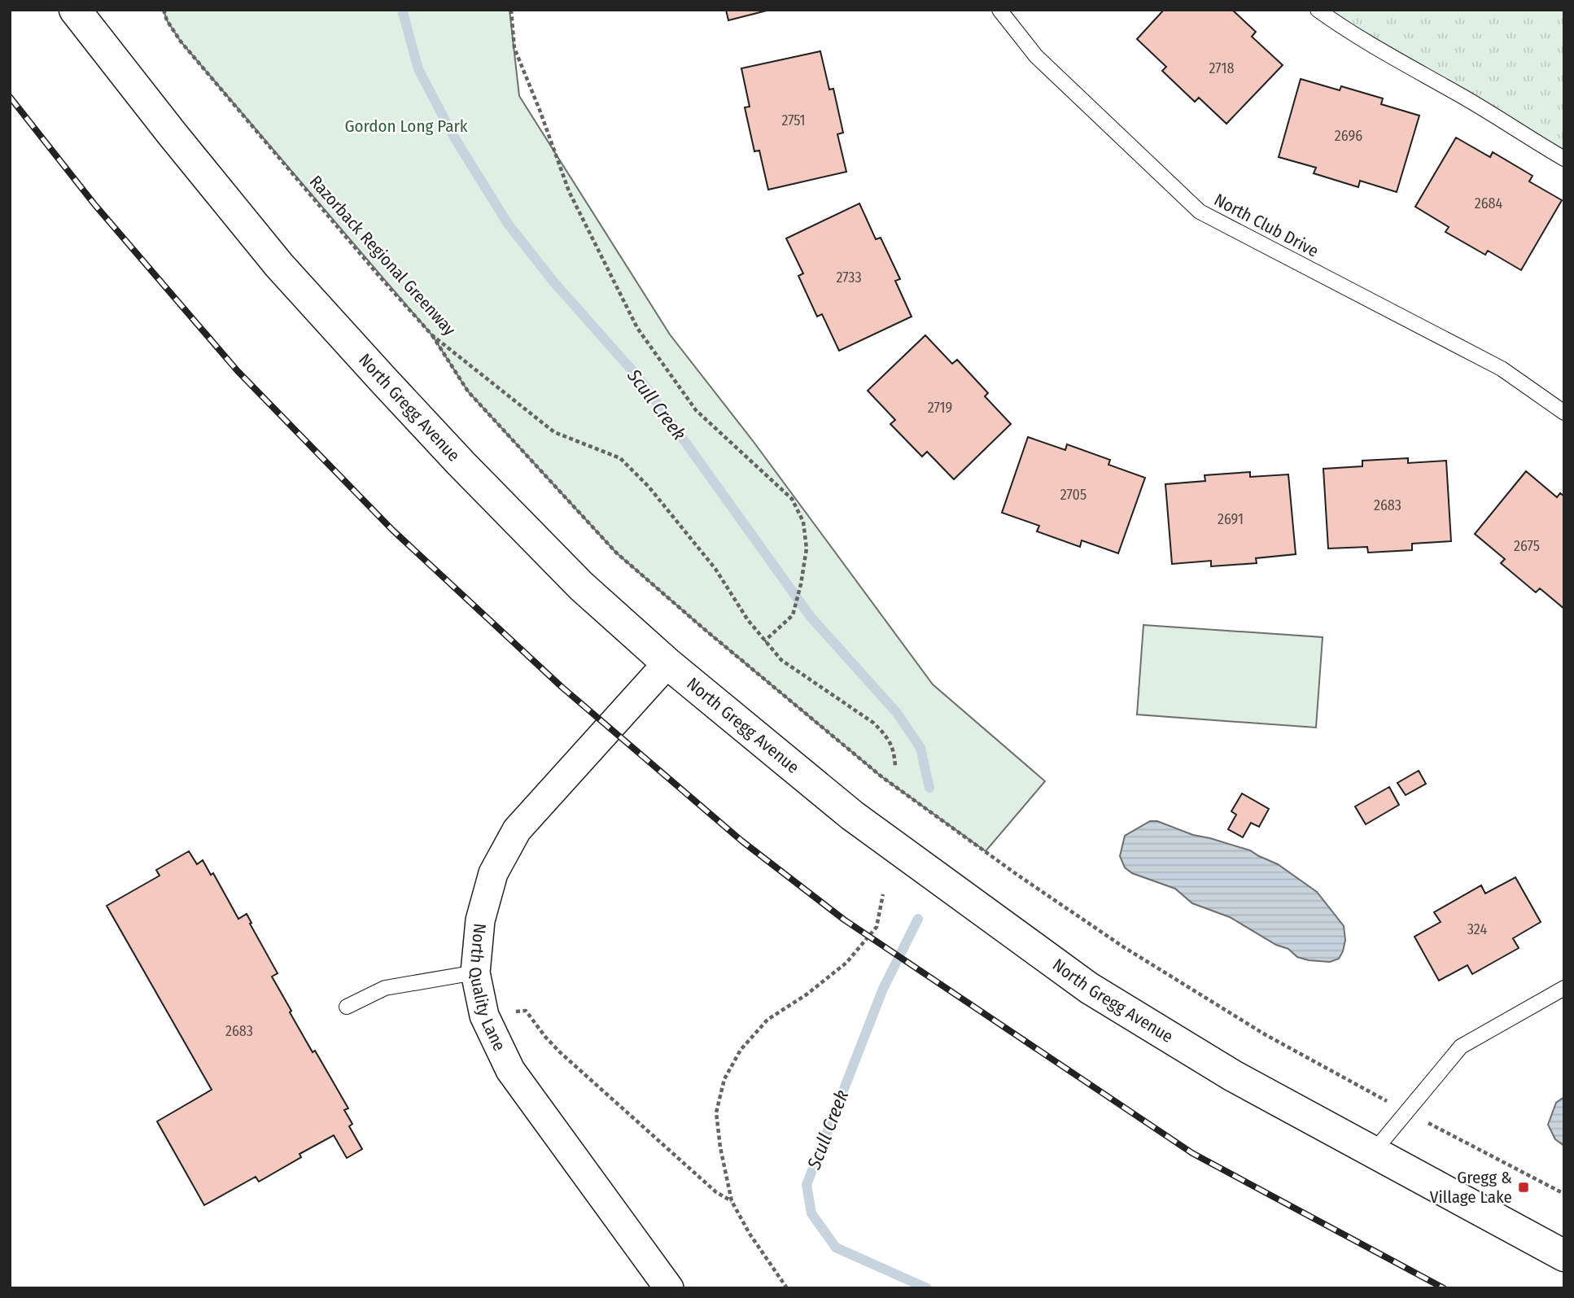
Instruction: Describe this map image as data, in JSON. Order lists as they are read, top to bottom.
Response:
{
  "streets": {
    "main road": ["North Gregg Avenue"],
    "street": ["North Quality Lane"],
    "lane": ["North Club Drive"],
    "path": ["Razorback Regional Greenway"]
  },
  "crossings": [
    ["North Gregg Avenue", "North Quality Lane"]
  ],
  "water": ["Scull Creek"],
  "parks": ["Gordon Long Park"],
  "places": {
    "transit": ["Gregg & Village Lake"]
  },
  "house_numbers": [
    "2718",
    "2751",
    "2696",
    "2684",
    "2733",
    "2719",
    "2705",
    "2683",
    "2691",
    "2675",
    "324",
    "2683"
  ]
}
